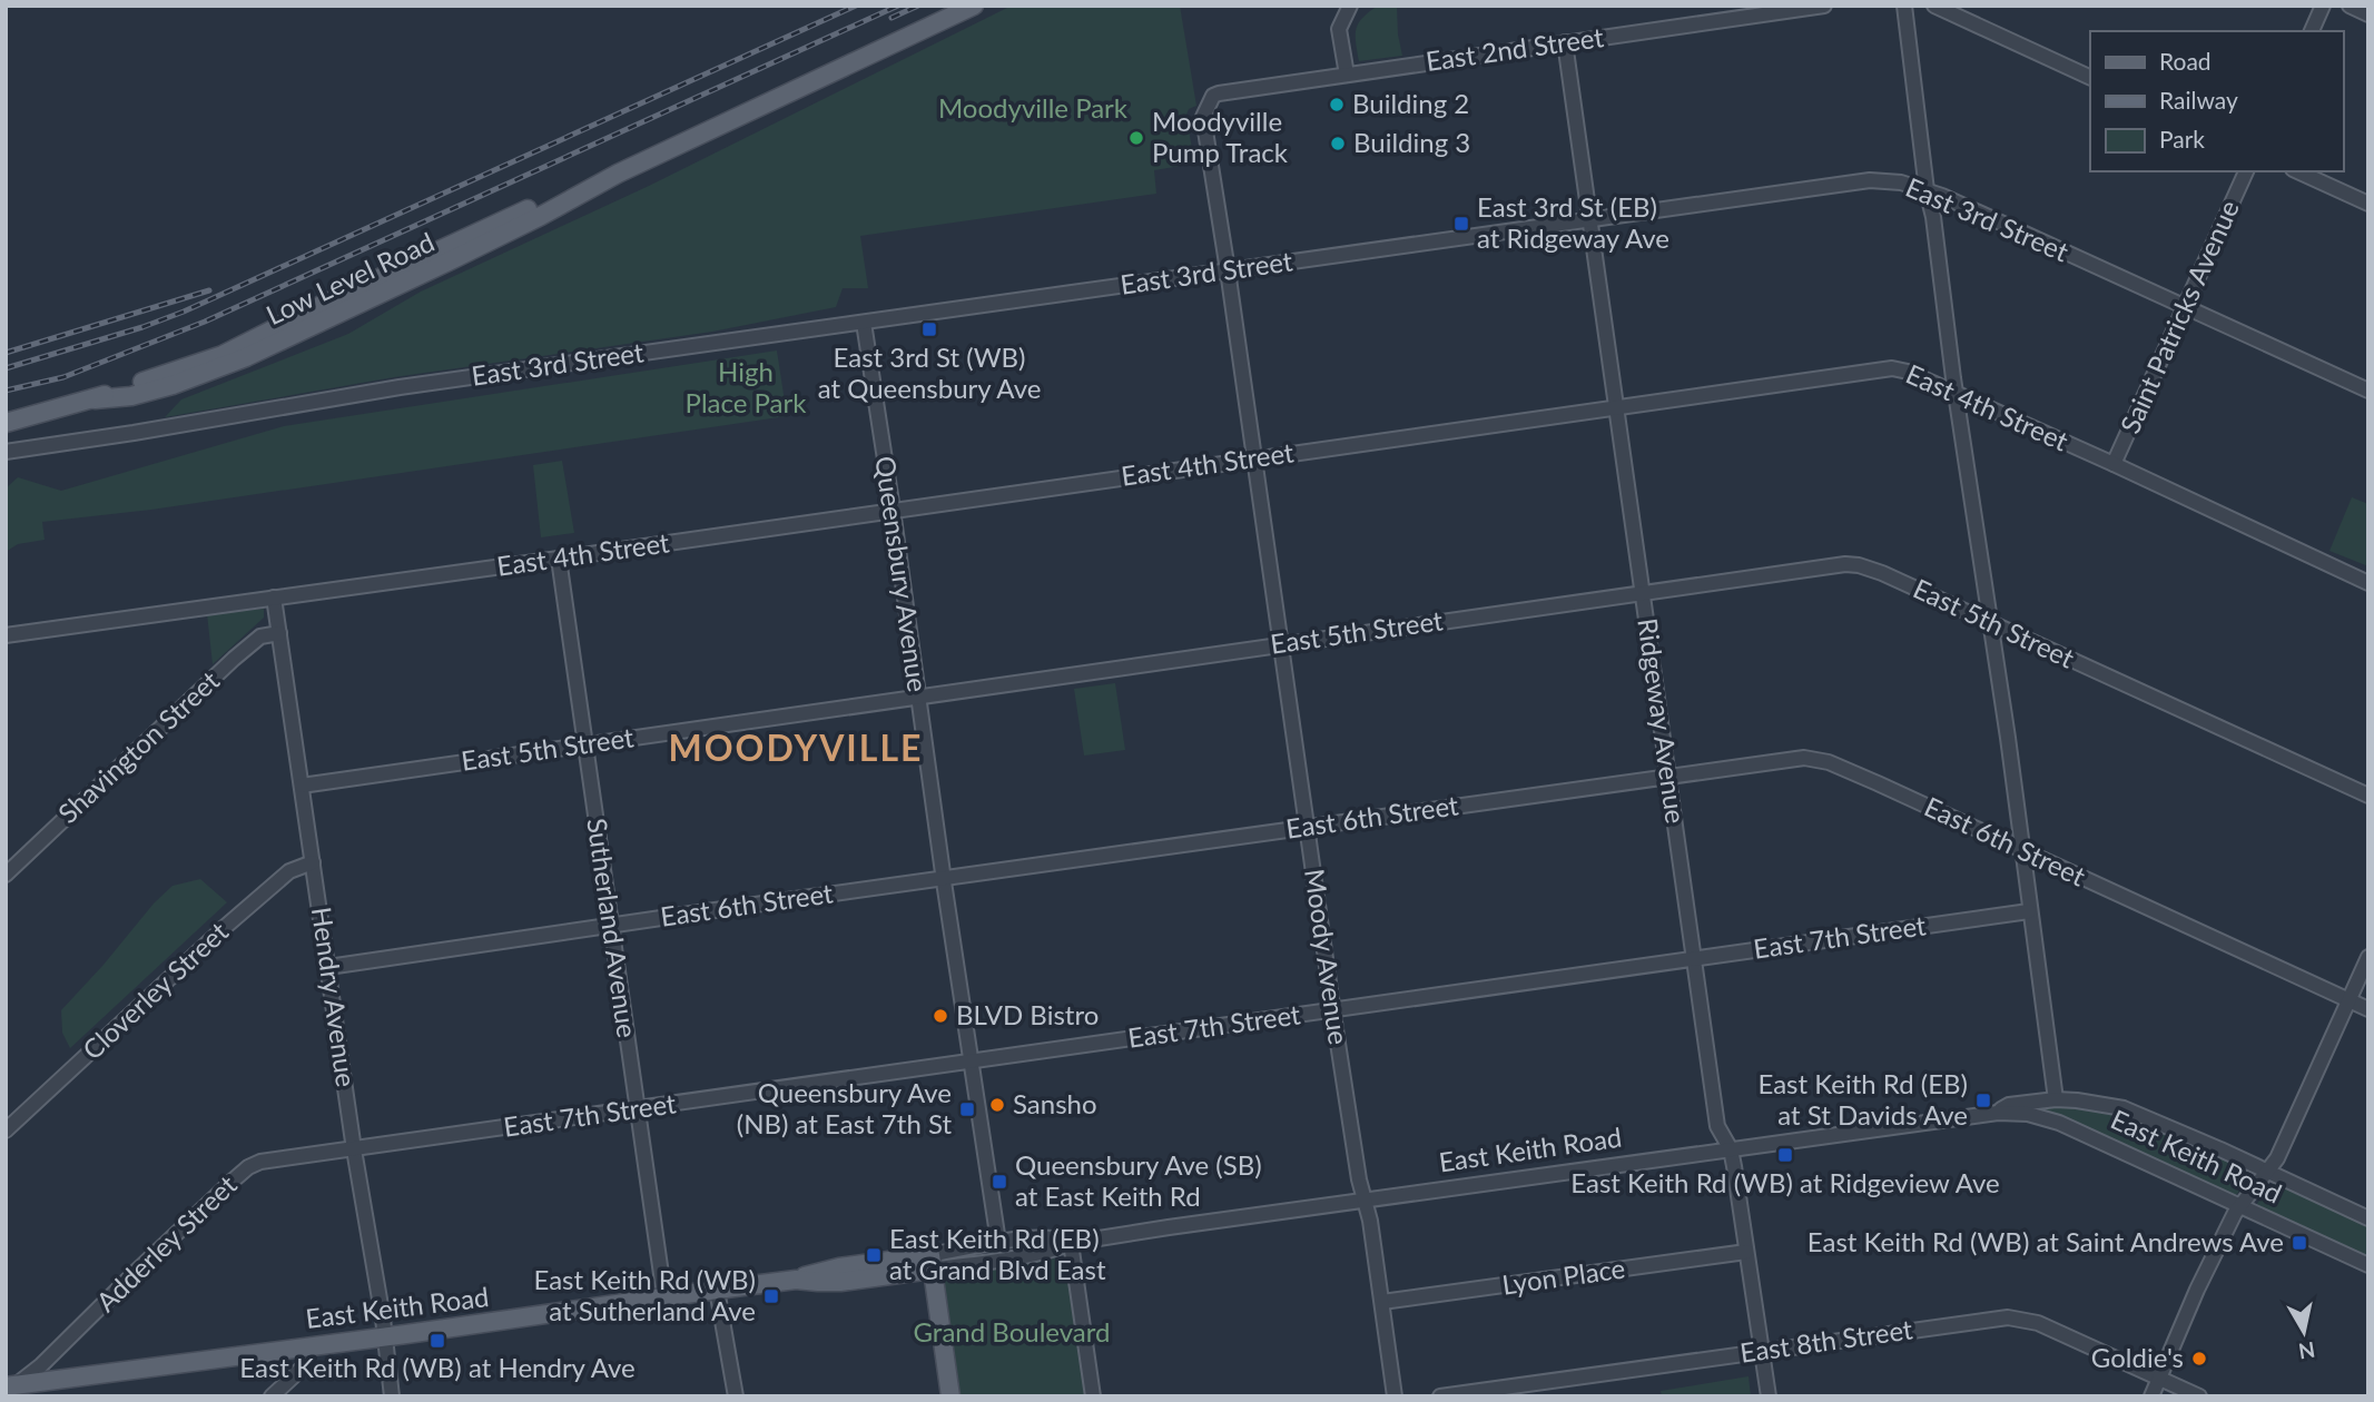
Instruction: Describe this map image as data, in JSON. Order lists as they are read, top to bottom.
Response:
{
  "streets": {
    "main road": ["Low Level Road", "East Keith Road"],
    "street": [
      "East 2nd Street",
      "East 3rd Street",
      "Saint Patricks Avenue",
      "East 4th Street",
      "Queensbury Avenue",
      "East 5th Street",
      "Ridgeway Avenue",
      "Shavington Street",
      "East 6th Street",
      "Sutherland Avenue",
      "East 7th Street",
      "Moody Avenue",
      "Cloverley Street",
      "Hendry Avenue",
      "Adderley Street",
      "Lyon Place",
      "East 8th Street"
    ]
  },
  "crossings": [
    ["East 2nd Street", "Ridgeway Avenue"],
    ["East 2nd Street", "Moody Avenue"],
    ["East 3rd Street", "Saint Patricks Avenue"],
    ["East 3rd Street", "Queensbury Avenue"],
    ["East 3rd Street", "Ridgeway Avenue"],
    ["East 3rd Street", "Moody Avenue"],
    ["Saint Patricks Avenue", "East 4th Street"],
    ["East 4th Street", "Queensbury Avenue"],
    ["East 4th Street", "Ridgeway Avenue"],
    ["East 4th Street", "Sutherland Avenue"],
    ["East 4th Street", "Moody Avenue"],
    ["East 4th Street", "Hendry Avenue"],
    ["Queensbury Avenue", "East 5th Street"],
    ["Queensbury Avenue", "East 6th Street"],
    ["Queensbury Avenue", "East 7th Street"],
    ["Queensbury Avenue", "East Keith Road"],
    ["East 5th Street", "Ridgeway Avenue"],
    ["East 5th Street", "Sutherland Avenue"],
    ["East 5th Street", "Moody Avenue"],
    ["East 5th Street", "Hendry Avenue"],
    ["Ridgeway Avenue", "East 6th Street"],
    ["Ridgeway Avenue", "East 7th Street"],
    ["Ridgeway Avenue", "East Keith Road"],
    ["Ridgeway Avenue", "Lyon Place"],
    ["Ridgeway Avenue", "East 8th Street"],
    ["Shavington Street", "Hendry Avenue"],
    ["East 6th Street", "Sutherland Avenue"],
    ["East 6th Street", "Moody Avenue"],
    ["East 6th Street", "Hendry Avenue"],
    ["Sutherland Avenue", "East 7th Street"],
    ["Sutherland Avenue", "East Keith Road"],
    ["East 7th Street", "Moody Avenue"],
    ["East 7th Street", "Hendry Avenue"],
    ["East 7th Street", "Adderley Street"],
    ["Moody Avenue", "East Keith Road"],
    ["Moody Avenue", "Lyon Place"],
    ["Cloverley Street", "Hendry Avenue"],
    ["Hendry Avenue", "East Keith Road"],
    ["Hendry Avenue", "Adderley Street"],
    ["East Keith Road", "Adderley Street"]
  ],
  "districts": ["MOODYVILLE"],
  "parks": ["Moodyville Park", "High Place Park", "Grand Boulevard"],
  "places": {
    "other": [
      "Building 2",
      "Moodyville Pump Track",
      "Building 3",
      "BLVD Bistro",
      "Sansho",
      "Goldie's"
    ],
    "transit": [
      "East 3rd St (EB) at Ridgeway Ave",
      "East 3rd St (WB) at Queensbury Ave",
      "East Keith Rd (EB) at St Davids Ave",
      "Queensbury Ave (NB) at East 7th St",
      "East Keith Rd (WB) at Ridgeview Ave",
      "Queensbury Ave (SB) at East Keith Rd",
      "East Keith Rd (WB) at Saint Andrews Ave",
      "East Keith Rd (EB) at Grand Blvd East",
      "East Keith Rd (WB) at Sutherland Ave",
      "East Keith Rd (WB) at Hendry Ave"
    ]
  },
  "legend": ["Road", "Railway", "Park"],
  "north": "bottom"
}
